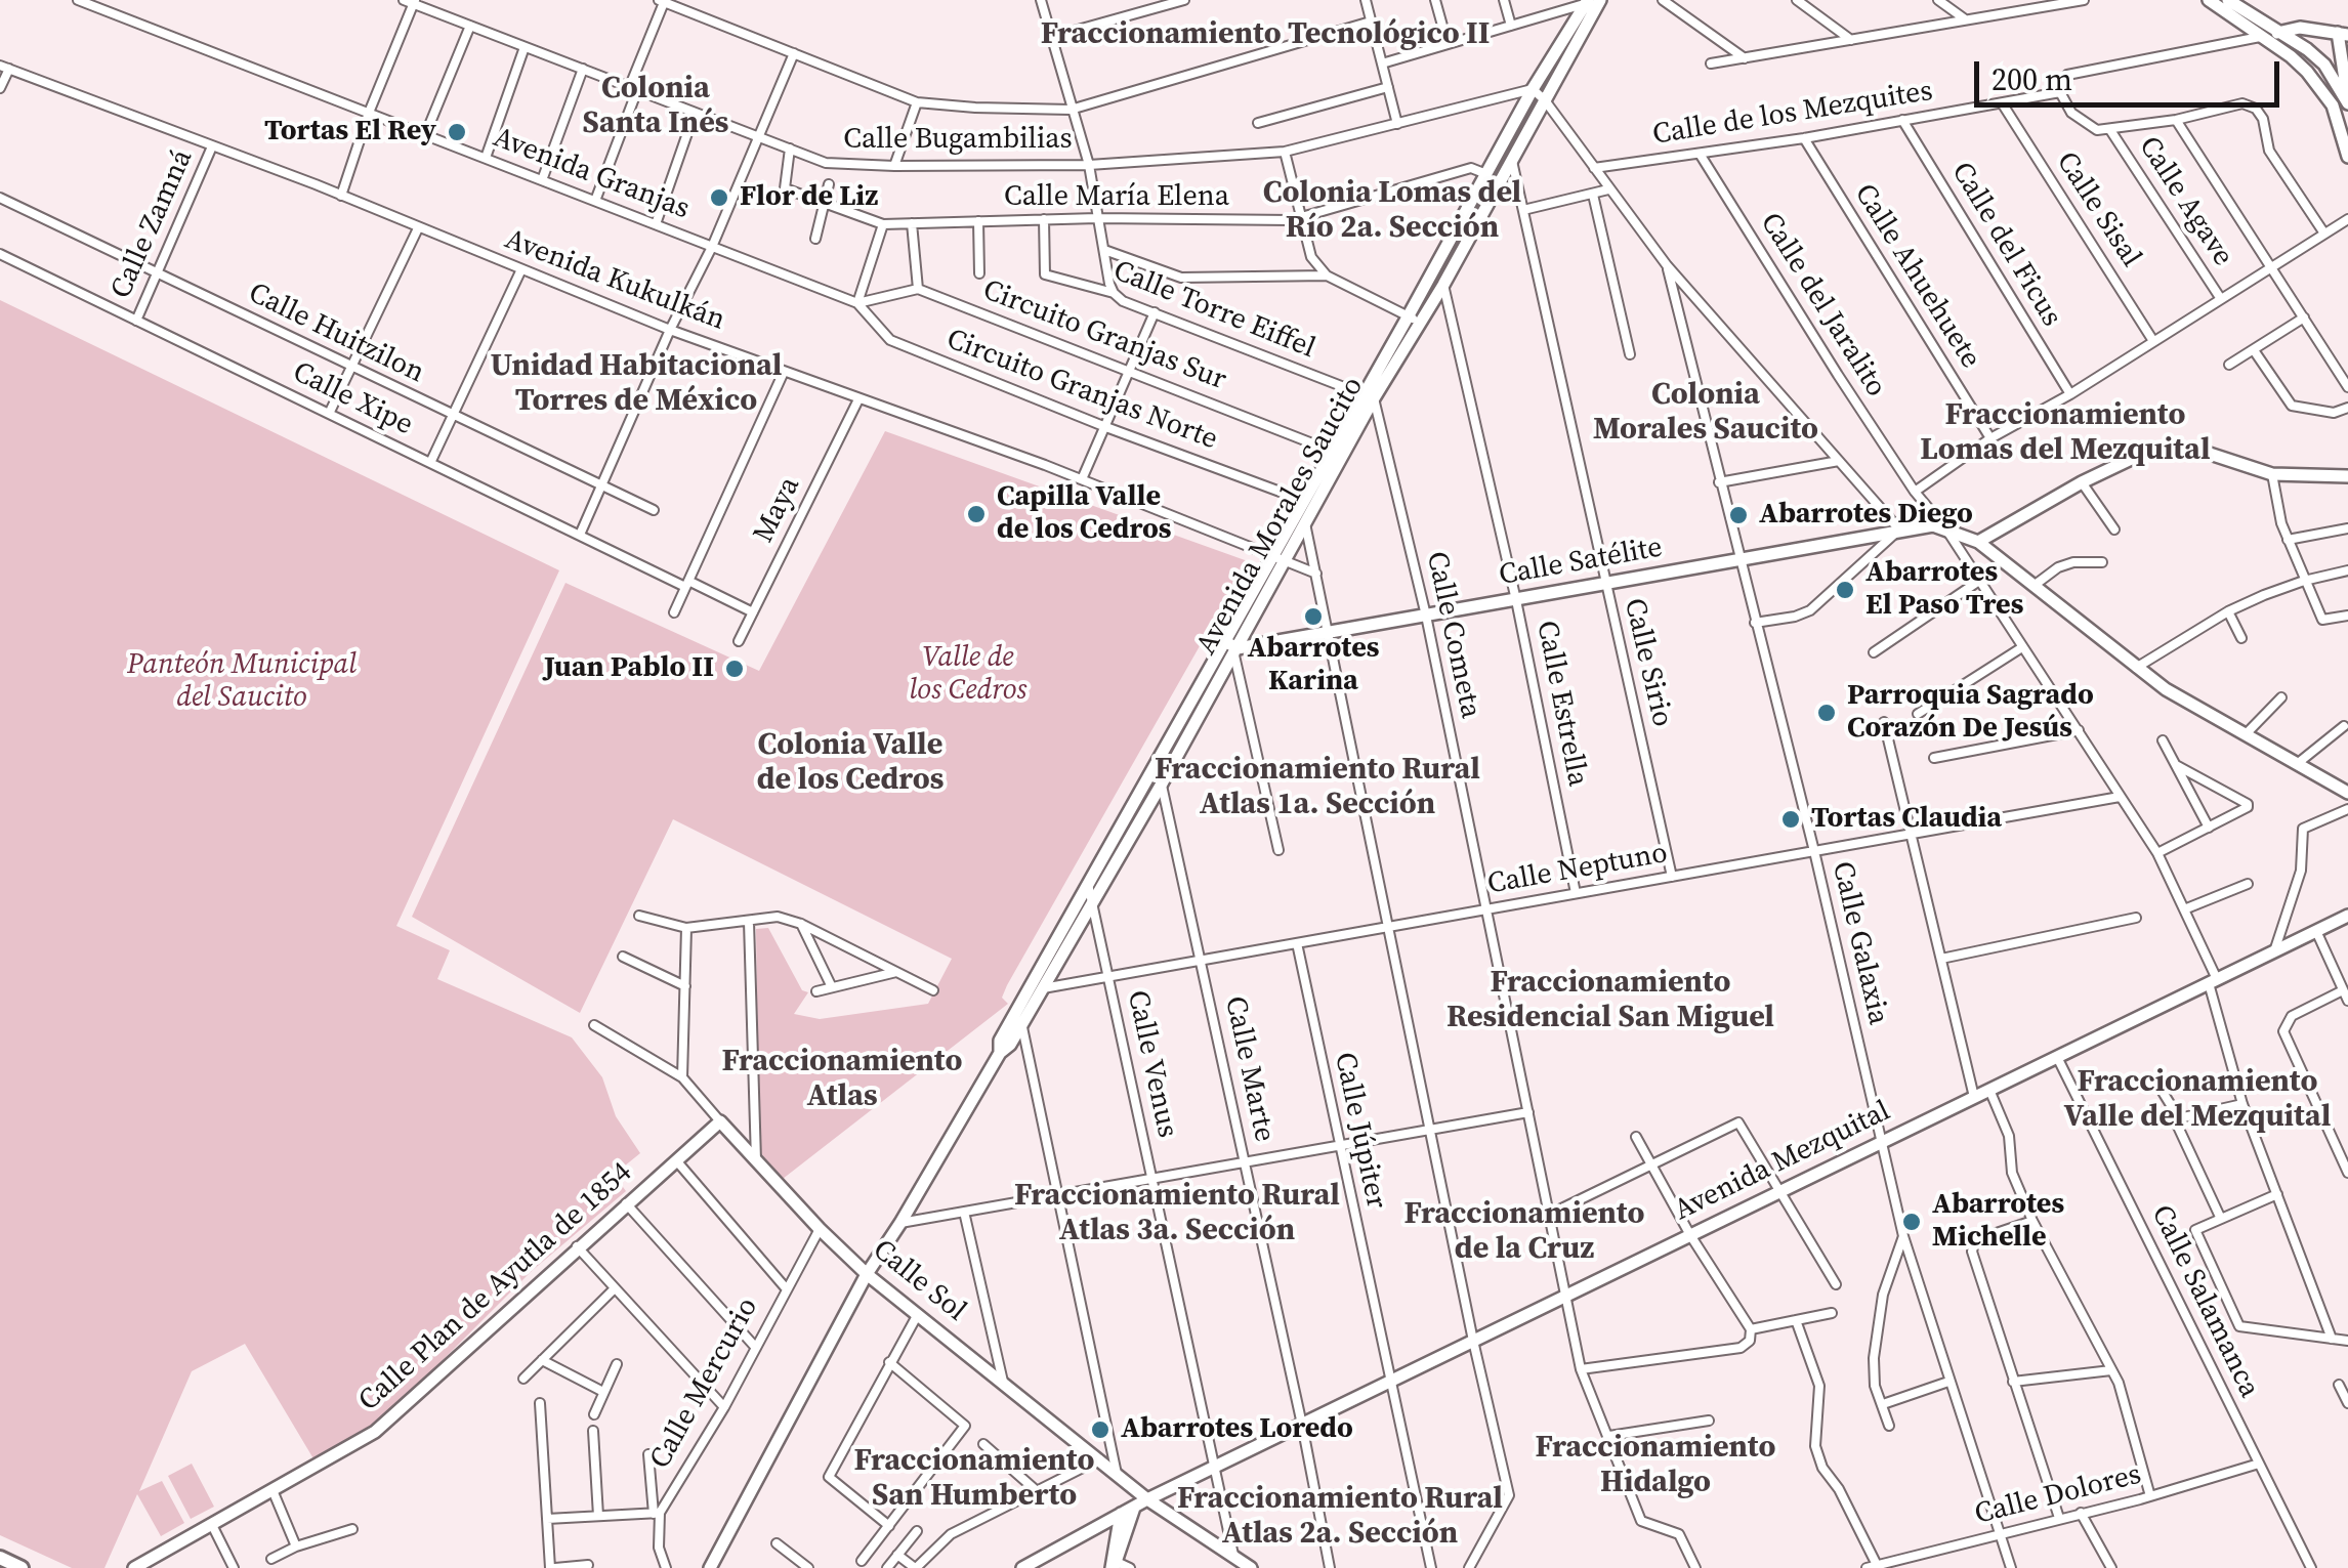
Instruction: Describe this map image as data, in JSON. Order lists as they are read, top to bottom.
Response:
{
  "streets": {
    "main road": [
      "Avenida Morales Saucito",
      "Calle Satélite",
      "Avenida Mezquital",
      "Calle Sol",
      "Calle Plan de Ayutla de 1854"
    ],
    "street": [
      "Calle de los Mezquites",
      "Calle Bugambilias",
      "Avenida Granjas",
      "Calle María Elena",
      "Calle Agave",
      "Calle Sisal",
      "Calle Zamná",
      "Calle del Ficus",
      "Calle Ahuehuete",
      "Avenida Kukulkán",
      "Calle del Jaralito",
      "Calle Torre Eiffel",
      "Calle Huitzilon",
      "Circuito Granjas Sur",
      "Circuito Granjas Norte",
      "Calle Xipe",
      "Maya",
      "Calle Cometa",
      "Calle Sirio",
      "Calle Estrella",
      "Calle Neptuno",
      "Calle Galaxia",
      "Calle Venus",
      "Calle Marte",
      "Calle Júpiter",
      "Calle Salamanca",
      "Calle Mercurio",
      "Calle Dolores"
    ]
  },
  "crossings": [
    ["Calle de los Mezquites", "Calle Sisal"],
    ["Calle de los Mezquites", "Calle del Ficus"],
    ["Calle de los Mezquites", "Calle Ahuehuete"],
    ["Calle de los Mezquites", "Calle del Jaralito"],
    ["Calle Bugambilias", "Calle María Elena"],
    ["Calle Bugambilias", "Avenida Morales Saucito"],
    ["Avenida Granjas", "Circuito Granjas Norte"],
    ["Calle María Elena", "Calle Torre Eiffel"],
    ["Calle María Elena", "Avenida Morales Saucito"],
    ["Calle Zamná", "Avenida Kukulkán"],
    ["Calle Zamná", "Calle Huitzilon"],
    ["Calle Zamná", "Calle Xipe"],
    ["Avenida Kukulkán", "Maya"],
    ["Avenida Kukulkán", "Avenida Morales Saucito"],
    ["Calle del Jaralito", "Calle Satélite"],
    ["Calle del Jaralito", "Calle Neptuno"],
    ["Calle del Jaralito", "Avenida Mezquital"],
    ["Calle Torre Eiffel", "Avenida Morales Saucito"],
    ["Calle Torre Eiffel", "Calle Cometa"],
    ["Circuito Granjas Sur", "Avenida Morales Saucito"],
    ["Circuito Granjas Norte", "Avenida Morales Saucito"],
    ["Calle Xipe", "Maya"],
    ["Avenida Morales Saucito", "Calle Satélite"],
    ["Avenida Morales Saucito", "Calle Cometa"],
    ["Avenida Morales Saucito", "Calle Sirio"],
    ["Avenida Morales Saucito", "Calle Estrella"],
    ["Avenida Morales Saucito", "Calle Neptuno"],
    ["Avenida Morales Saucito", "Calle Venus"],
    ["Avenida Morales Saucito", "Calle Marte"],
    ["Avenida Morales Saucito", "Calle Sol"],
    ["Calle Satélite", "Calle Cometa"],
    ["Calle Satélite", "Calle Sirio"],
    ["Calle Satélite", "Calle Estrella"],
    ["Calle Satélite", "Calle Galaxia"],
    ["Calle Cometa", "Calle Neptuno"],
    ["Calle Cometa", "Avenida Mezquital"],
    ["Calle Sirio", "Calle Neptuno"],
    ["Calle Estrella", "Calle Neptuno"],
    ["Calle Neptuno", "Calle Galaxia"],
    ["Calle Neptuno", "Calle Venus"],
    ["Calle Neptuno", "Calle Marte"],
    ["Calle Neptuno", "Calle Júpiter"],
    ["Calle Galaxia", "Avenida Mezquital"],
    ["Calle Galaxia", "Calle Dolores"],
    ["Calle Venus", "Avenida Mezquital"],
    ["Calle Venus", "Calle Sol"],
    ["Calle Marte", "Avenida Mezquital"],
    ["Calle Júpiter", "Avenida Mezquital"],
    ["Avenida Mezquital", "Calle Sol"],
    ["Avenida Mezquital", "Calle Salamanca"],
    ["Calle Sol", "Calle Plan de Ayutla de 1854"],
    ["Calle Sol", "Calle Mercurio"],
    ["Calle Salamanca", "Calle Dolores"]
  ],
  "districts": [
    "Fraccionamiento Tecnológico II",
    "Colonia Santa Inés",
    "Colonia Lomas del Río 2a. Sección",
    "Unidad Habitacional Torres de México",
    "Colonia Morales Saucito",
    "Fraccionamiento Lomas del Mezquital",
    "Colonia Valle de los Cedros",
    "Fraccionamiento Rural Atlas 1a. Sección",
    "Fraccionamiento Residencial San Miguel",
    "Fraccionamiento Atlas",
    "Fraccionamiento Valle del Mezquital",
    "Fraccionamiento Rural Atlas 3a. Sección",
    "Fraccionamiento de la Cruz",
    "Fraccionamiento Hidalgo",
    "Fraccionamiento San Humberto",
    "Fraccionamiento Rural Atlas 2a. Sección"
  ],
  "parks": ["Valle de los Cedros", "Panteón Municipal del Saucito"],
  "places": [
    "Tortas El Rey",
    "Flor de Liz",
    "Capilla Valle de los Cedros",
    "Abarrotes Diego",
    "Abarrotes El Paso Tres",
    "Abarrotes Karina",
    "Juan Pablo II",
    "Parroquia Sagrado Corazón De Jesús",
    "Tortas Claudia",
    "Abarrotes Michelle",
    "Abarrotes Loredo"
  ],
  "scale_bar": "200 m"
}
